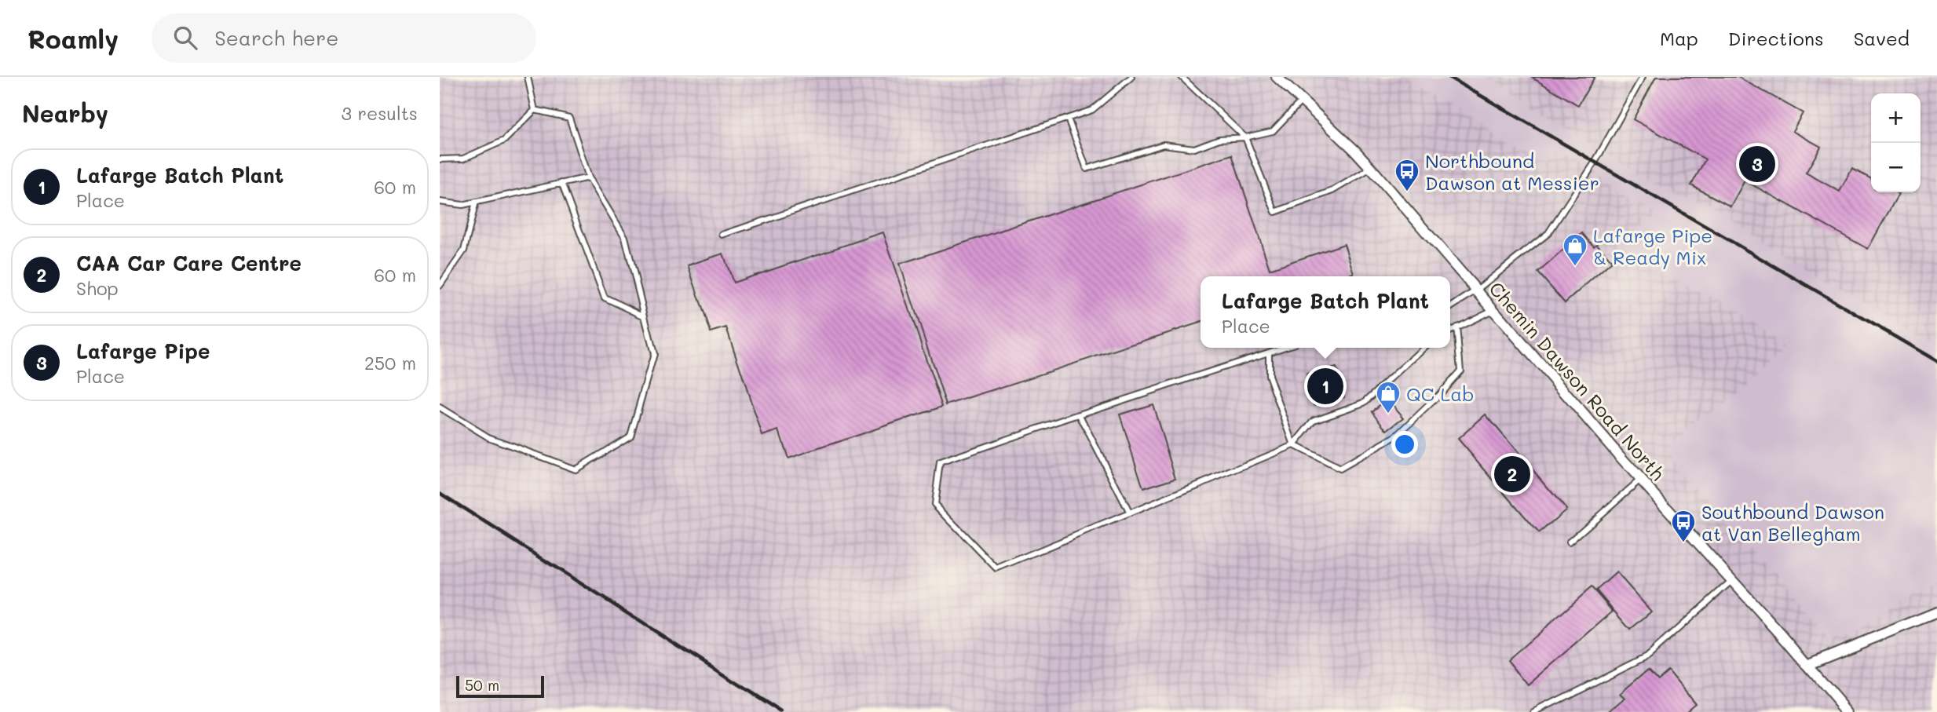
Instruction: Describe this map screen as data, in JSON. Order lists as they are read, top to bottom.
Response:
{
  "streets": {
    "street": ["Chemin Dawson Road North"]
  },
  "places": {
    "bus stop": ["Northbound Dawson at Messier", "Southbound Dawson at Van Bellegham"],
    "shop": ["Lafarge Pipe & Ready Mix", "QC Lab"]
  },
  "scale_bar": "50 m",
  "page": {
    "header": "Roamly",
    "search": "Search here",
    "nav": ["Map", "Directions", "Saved"],
    "heading": ["Nearby", "3 results"],
    "map_buttons": ["+", "−"],
    "pins": ["3", "1", "2"],
    "list": [
      {
        "mark": "1",
        "name": "Lafarge Batch Plant",
        "note": "Place",
        "value": "60 m"
      },
      {
        "mark": "2",
        "name": "CAA Car Care Centre",
        "note": "Shop",
        "value": "60 m"
      },
      {
        "mark": "3",
        "name": "Lafarge Pipe",
        "note": "Place",
        "value": "250 m"
      }
    ],
    "popup": ["Lafarge Batch Plant", "Place"],
    "scale": "50 m"
  }
}
